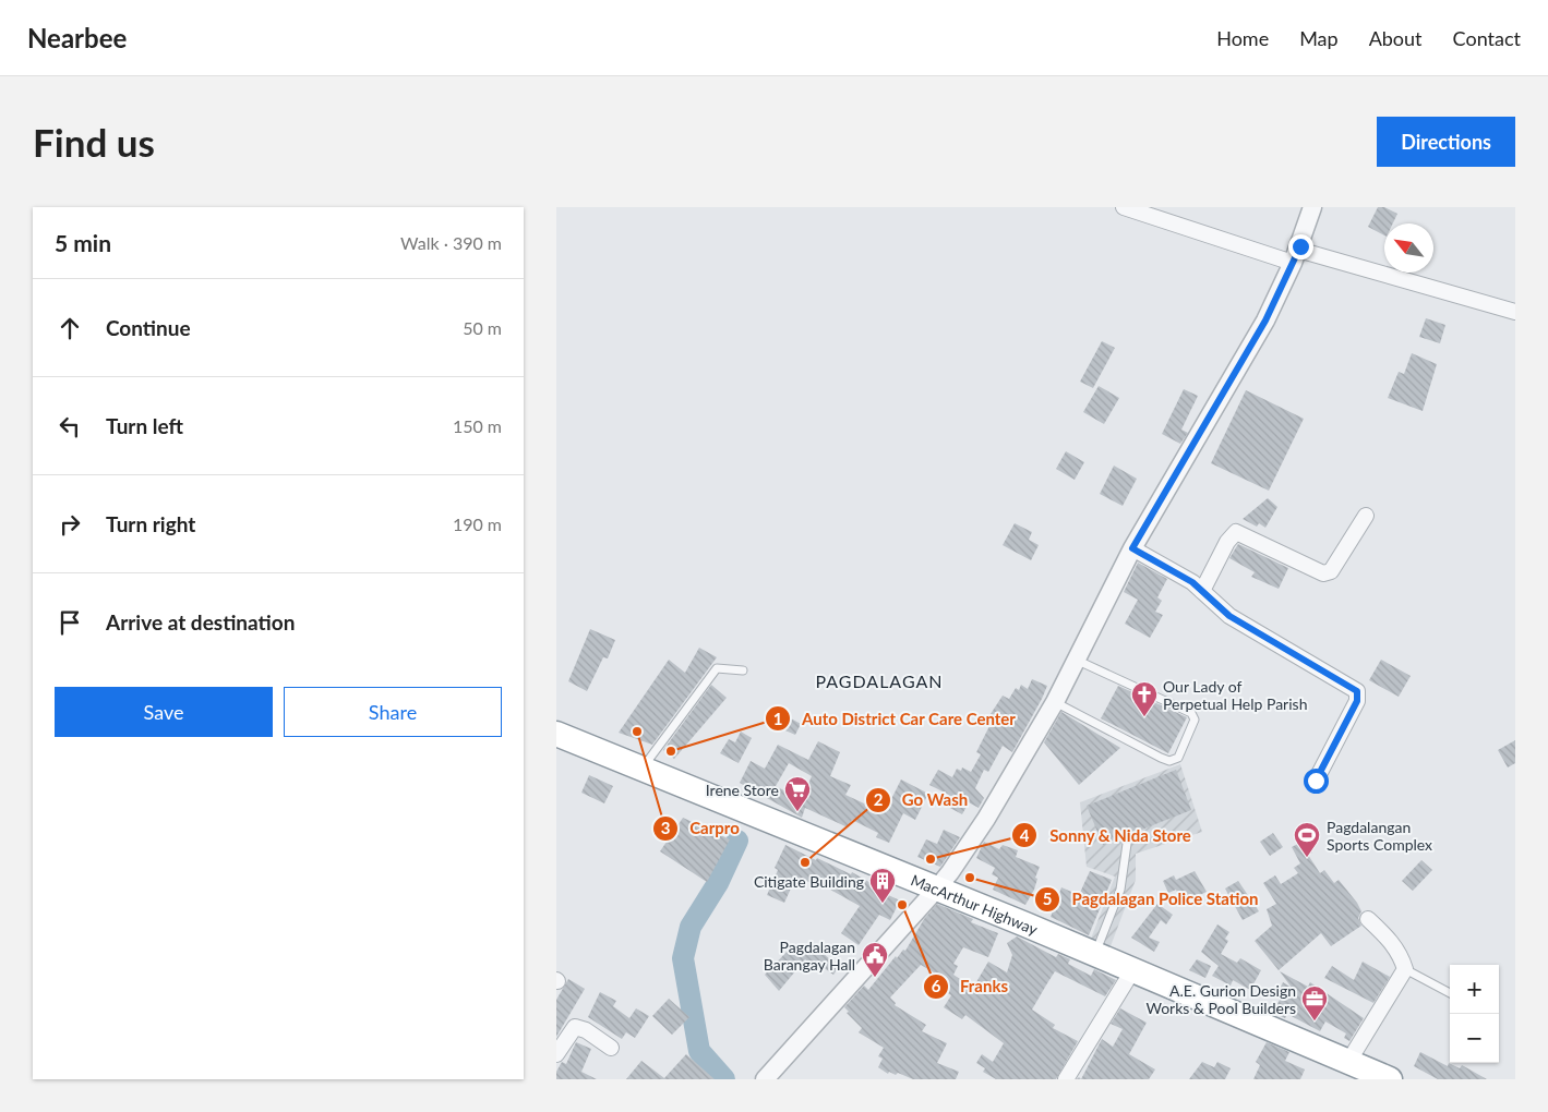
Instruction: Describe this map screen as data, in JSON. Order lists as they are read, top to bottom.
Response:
{
  "streets": {
    "highway": ["MacArthur Highway"]
  },
  "districts": ["PAGDALAGAN"],
  "places": {
    "church": ["Our Lady of Perpetual Help Parish"],
    "other": [
      "Carpro",
      "Auto District Car Care Center",
      "Sonny & Nida Store",
      "Go Wash",
      "Pagdalagan Police Station",
      "Franks"
    ],
    "supermarket": ["Irene Store"],
    "sports": ["Pagdalangan Sports Complex"],
    "building": ["Citigate Building"],
    "public building": ["Pagdalagan Barangay Hall"],
    "office": ["A.E. Gurion Design Works & Pool Builders"]
  },
  "north": "top left",
  "page": {
    "header": "Nearbee",
    "nav": [
      "Home",
      "Map",
      "About",
      "Contact"
    ],
    "buttons": [
      "Directions",
      ["Save", "Share"]
    ],
    "title": "Find us",
    "heading": ["5 min", "Walk · 390 m"],
    "list": [
      ["Continue", "50 m"],
      ["Turn left", "150 m"],
      ["Turn right", "190 m"],
      "Arrive at destination"
    ],
    "map_buttons": ["+", "−"]
  }
}
